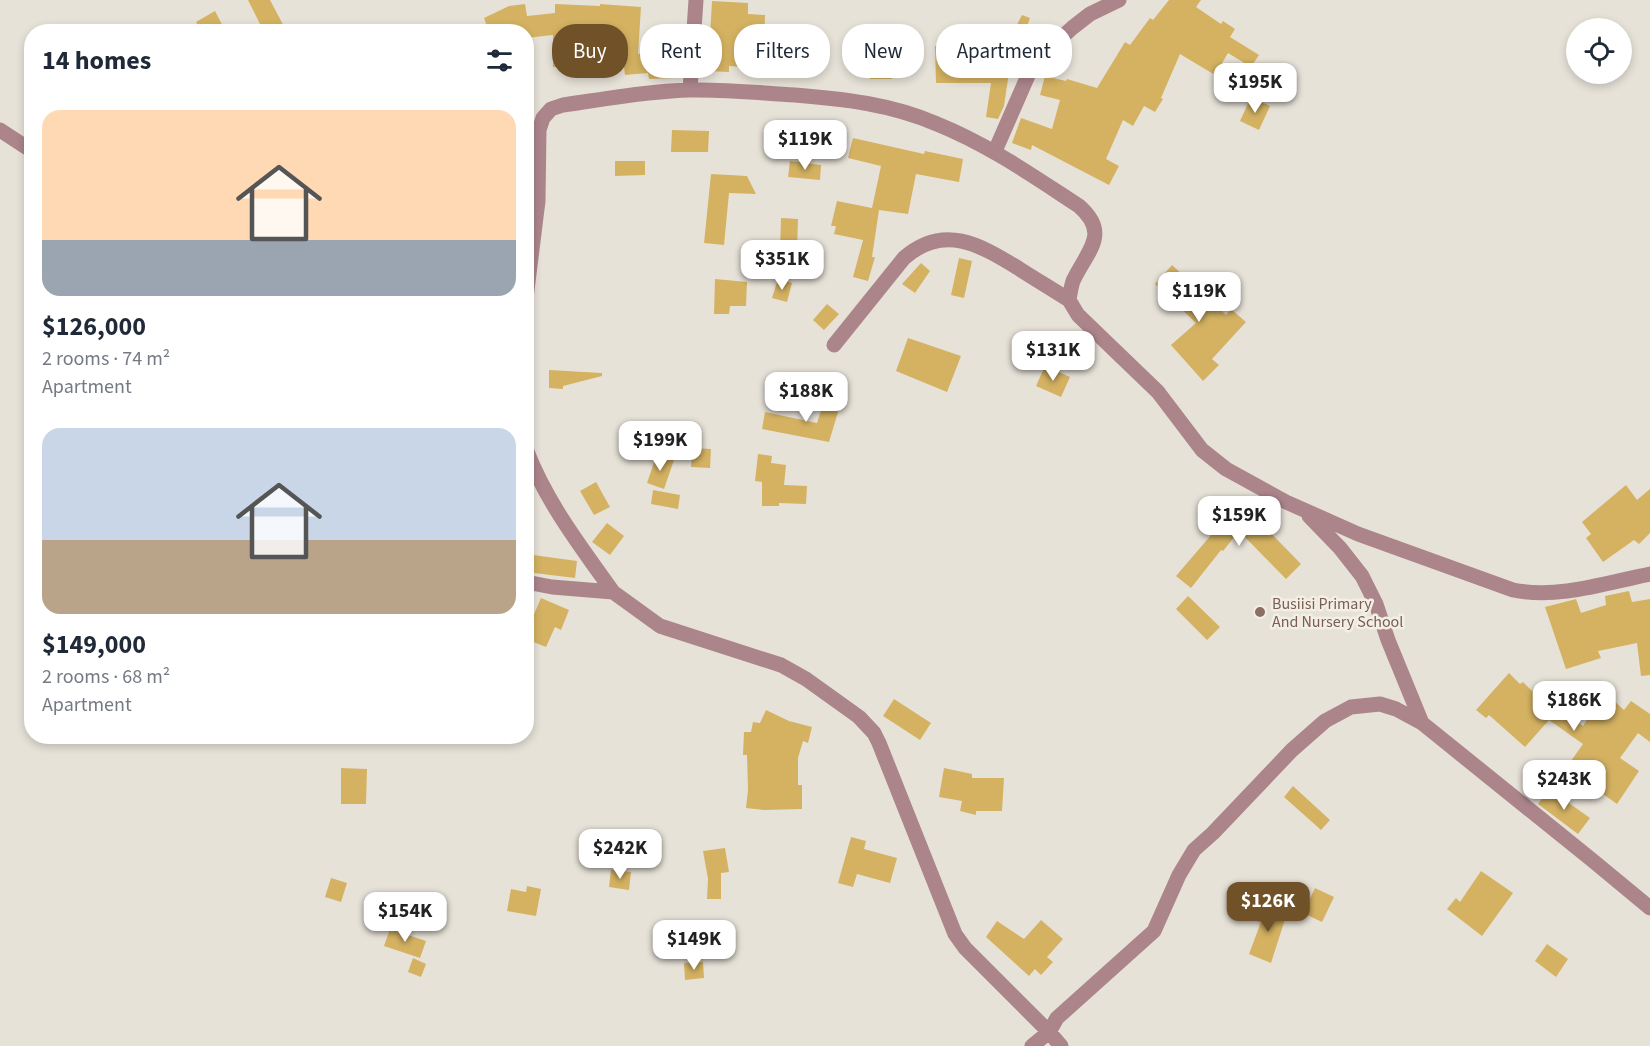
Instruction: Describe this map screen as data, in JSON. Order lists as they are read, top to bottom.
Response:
{
  "places": ["Busiisi Primary And Nursery School"],
  "page": {
    "chip": [
      "Buy",
      "Rent",
      "Filters",
      "New",
      "Apartment"
    ],
    "heading": "14 homes",
    "price": [
      "$195K",
      "$119K",
      "$351K",
      "$119K",
      "$131K",
      "$188K",
      "$199K",
      "$159K",
      "$186K",
      "$243K",
      "$242K",
      "$126K",
      "$154K",
      "$149K"
    ],
    "list": [
      {
        "name": "$126,000",
        "note": "2 rooms · 74 m² · Apartment"
      },
      {
        "name": "$149,000",
        "note": "2 rooms · 68 m² · Apartment"
      }
    ]
  }
}
